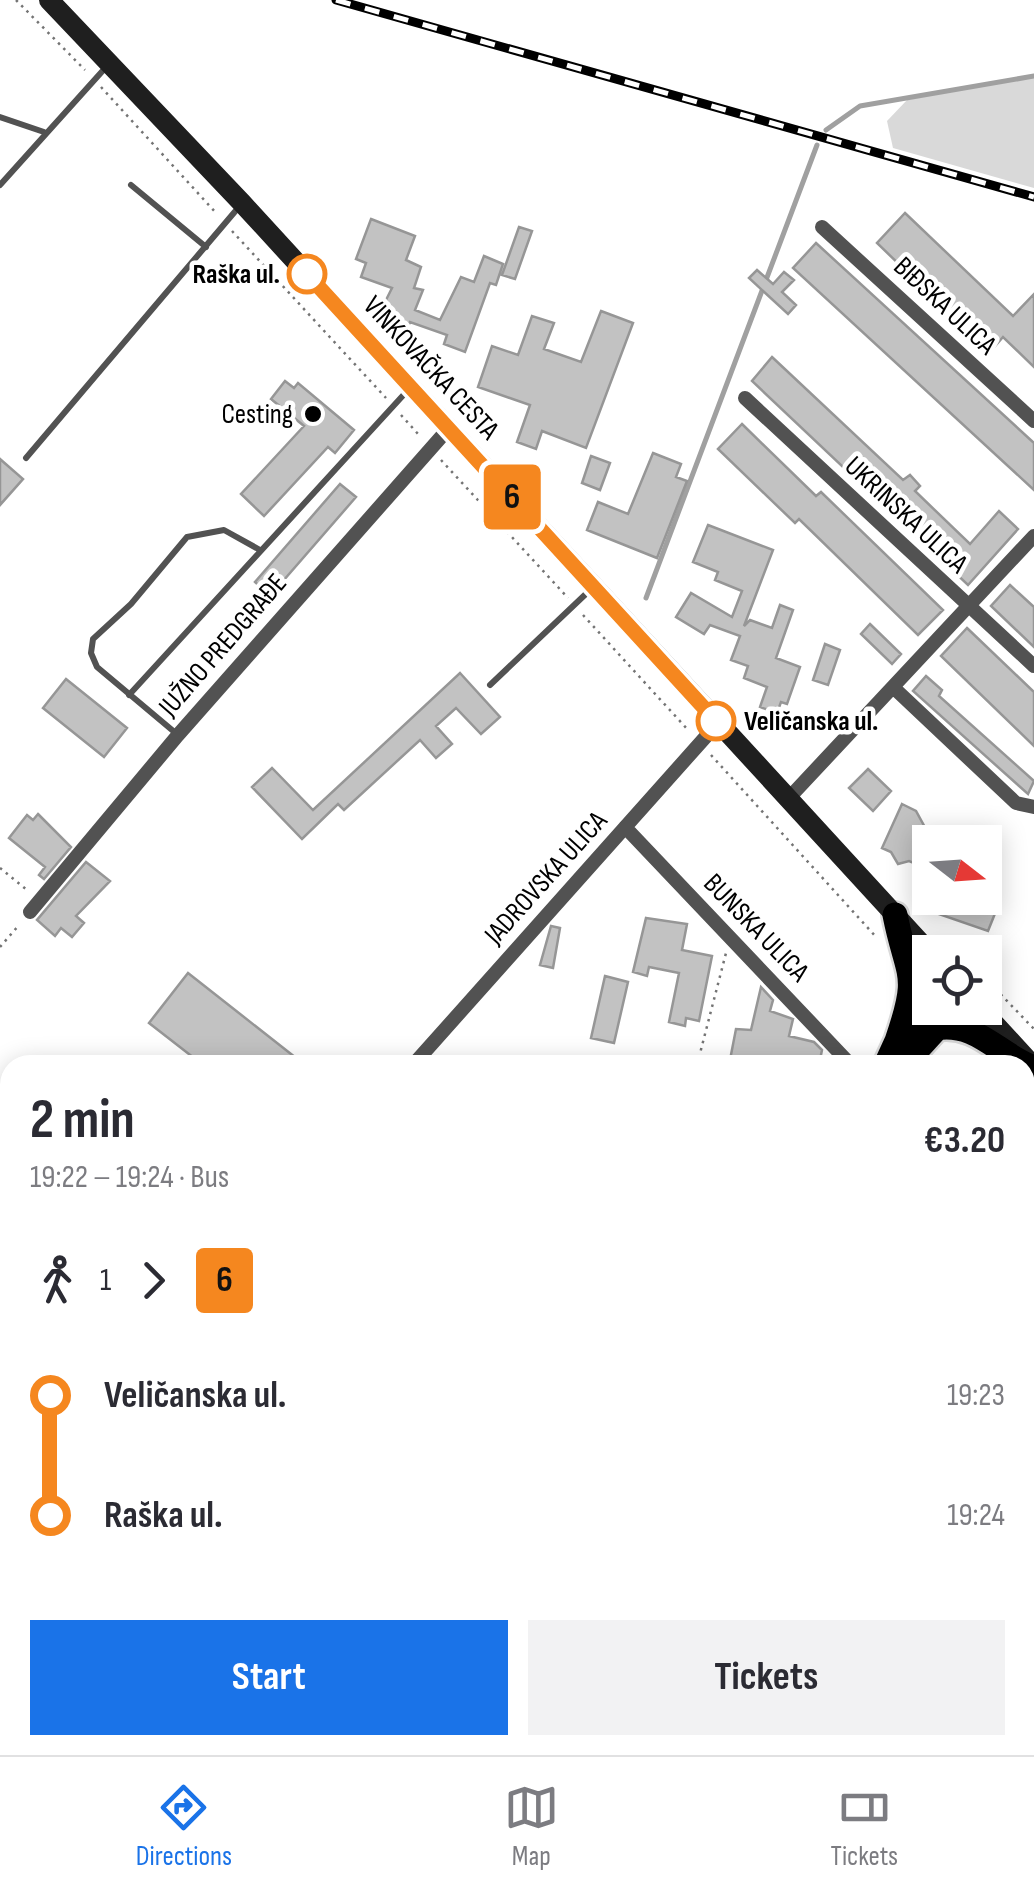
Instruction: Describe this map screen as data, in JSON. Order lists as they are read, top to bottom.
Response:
{
  "streets": {
    "main road": ["VINKOVAČKA CESTA"],
    "street": [
      "BIĐSKA ULICA",
      "UKRINSKA ULICA",
      "JUŽNO PREDGRAĐE",
      "JADROVSKA ULICA",
      "BUNSKA ULICA"
    ]
  },
  "crossings": [
    ["VINKOVAČKA CESTA", "JUŽNO PREDGRAĐE"],
    ["VINKOVAČKA CESTA", "JADROVSKA ULICA"],
    ["JADROVSKA ULICA", "BUNSKA ULICA"]
  ],
  "places": ["Raška ul.", "Cesting", "Veličanska ul."],
  "lines": ["bus line 6"],
  "north": "right",
  "page": {
    "on_map": "6",
    "heading": ["2 min", "19:22 – 19:24 · Bus", "€3.20"],
    "legs": ["1", "6"],
    "list": [
      {
        "name": "Veličanska ul.",
        "value": "19:23"
      },
      {
        "name": "Raška ul.",
        "value": "19:24"
      }
    ],
    "buttons": ["Start", "Tickets"],
    "tabs": ["Directions", "Map", "Tickets"]
  }
}
